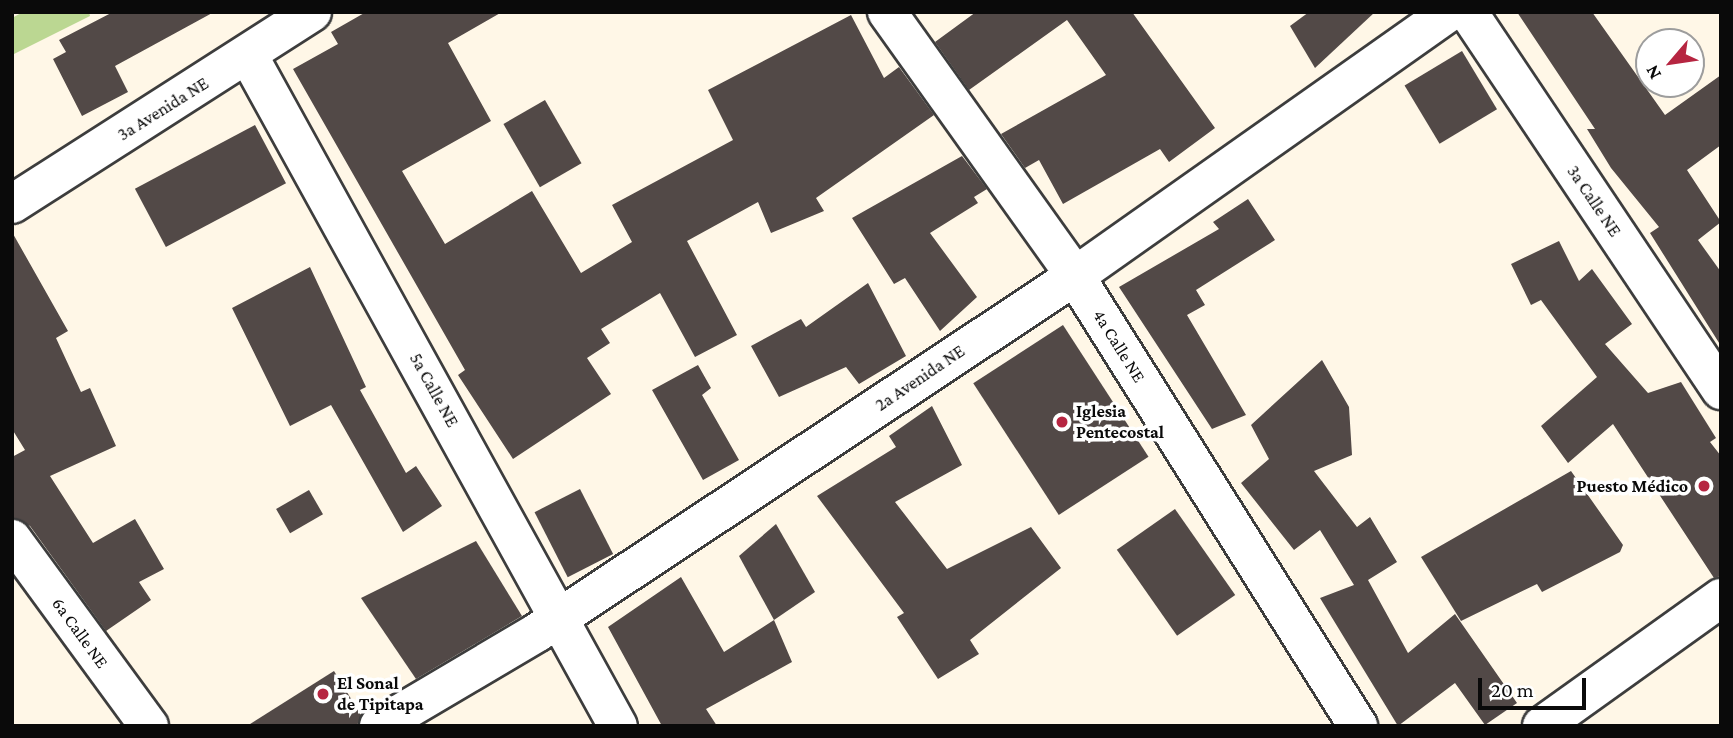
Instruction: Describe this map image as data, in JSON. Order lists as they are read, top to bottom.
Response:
{
  "streets": {
    "street": [
      "3a Avenida NE",
      "3a Calle NE",
      "4a Calle NE",
      "2a Avenida NE",
      "5a Calle NE",
      "6a Calle NE"
    ]
  },
  "crossings": [
    ["3a Avenida NE", "5a Calle NE"],
    ["4a Calle NE", "2a Avenida NE"],
    ["2a Avenida NE", "5a Calle NE"]
  ],
  "places": ["Iglesia Pentecostal", "Puesto Médico", "El Sonal de Tipitapa"],
  "scale_bar": "20 m",
  "north": "bottom left"
}
